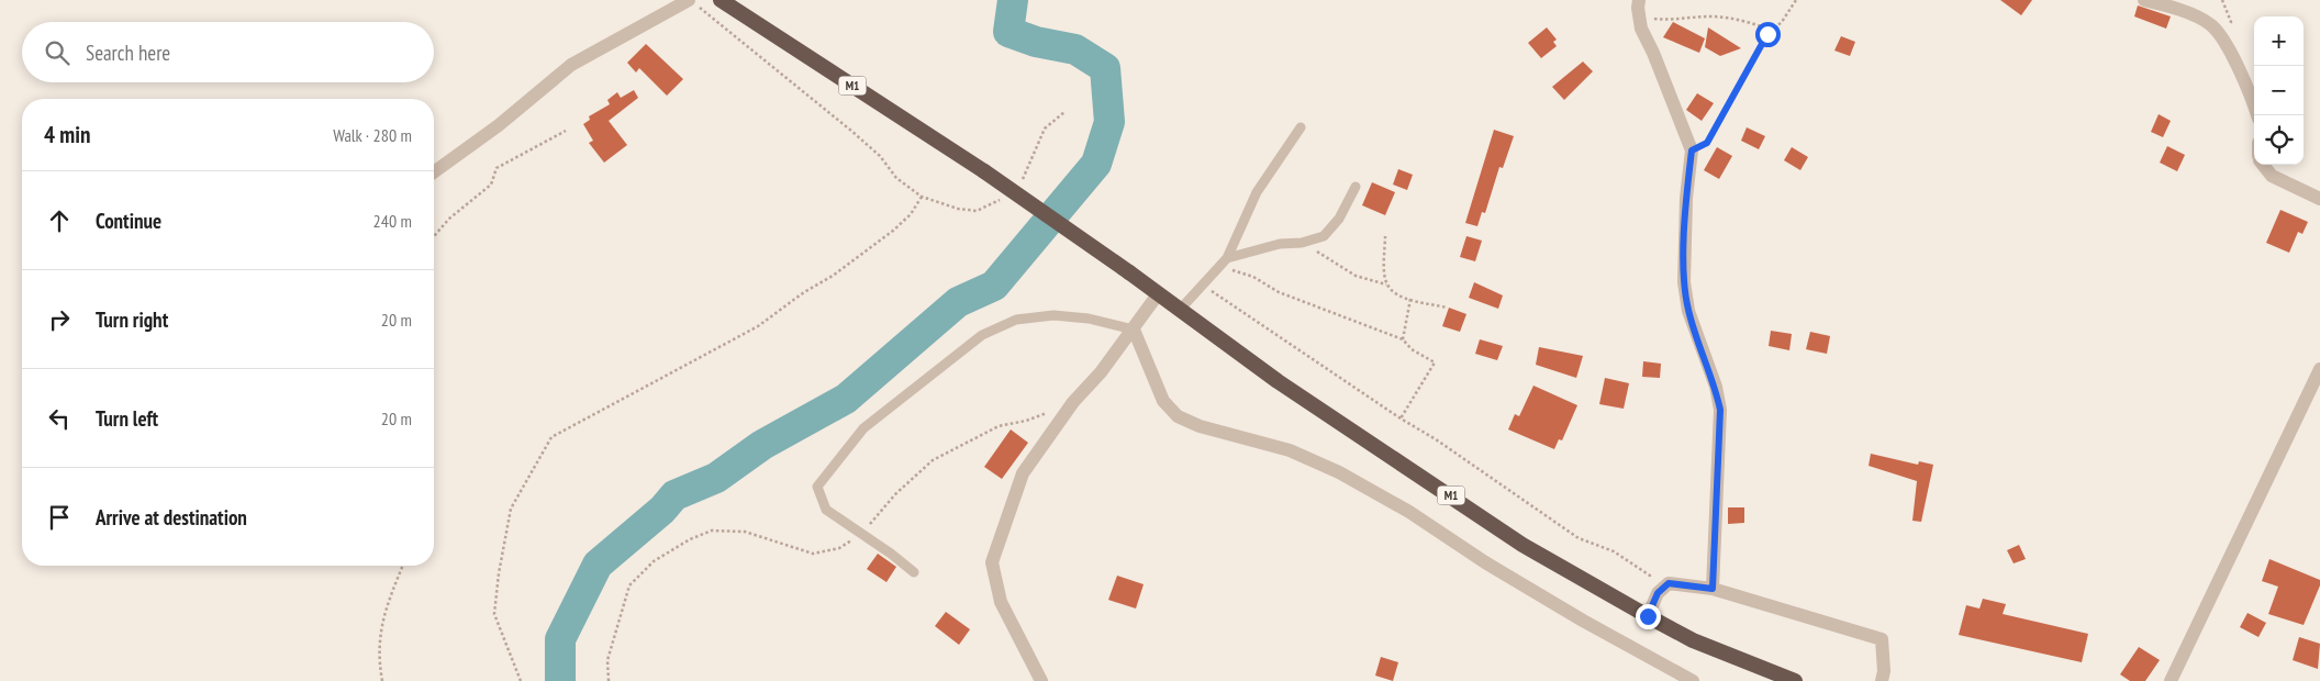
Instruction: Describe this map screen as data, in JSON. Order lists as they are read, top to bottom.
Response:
{
  "streets": {
    "highway": ["M1"]
  },
  "page": {
    "map_buttons": ["+", "−"],
    "search": "Search here",
    "heading": ["4 min", "Walk · 280 m"],
    "list": [
      ["Continue", "240 m"],
      ["Turn right", "20 m"],
      ["Turn left", "20 m"],
      "Arrive at destination"
    ]
  }
}
